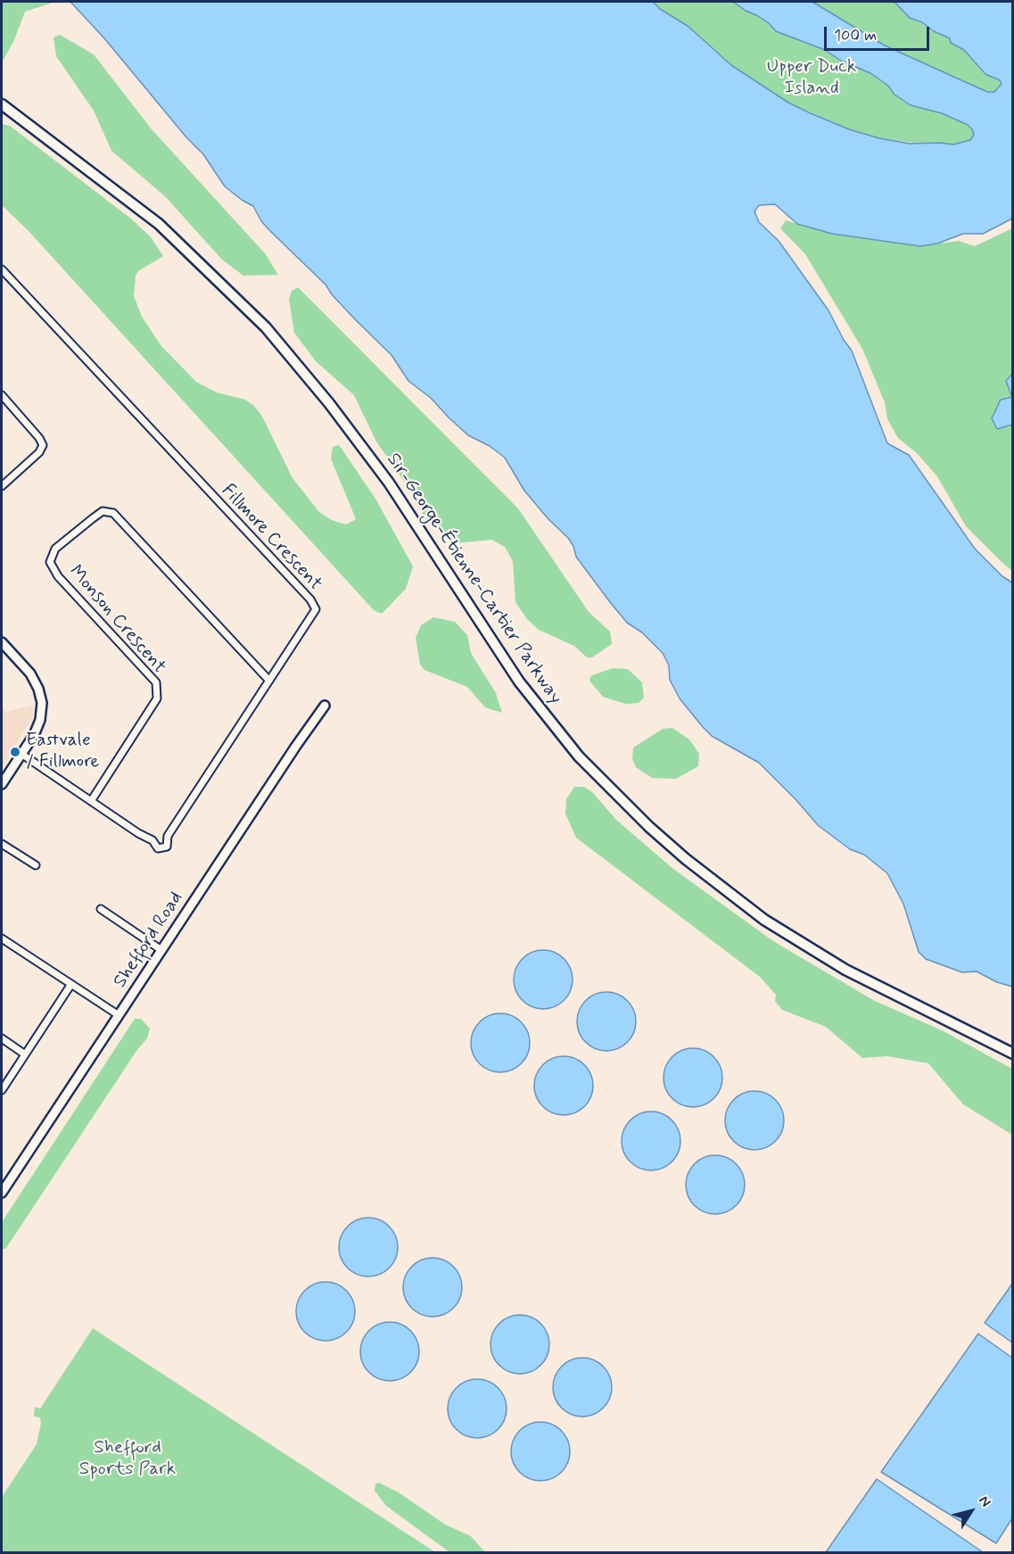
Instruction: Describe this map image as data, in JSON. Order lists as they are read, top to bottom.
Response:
{
  "streets": {
    "main road": ["Sir-George-Étienne-Cartier Parkway"],
    "street": ["Fillmore Crescent", "Monson Crescent", "Shefford Road"]
  },
  "crossings": [
    ["Fillmore Crescent", "Monson Crescent"]
  ],
  "parks": ["Upper Duck Island", "Shefford Sports Park"],
  "places": ["Eastvale / Fillmore"],
  "scale_bar": "100 m",
  "north": "top right"
}
